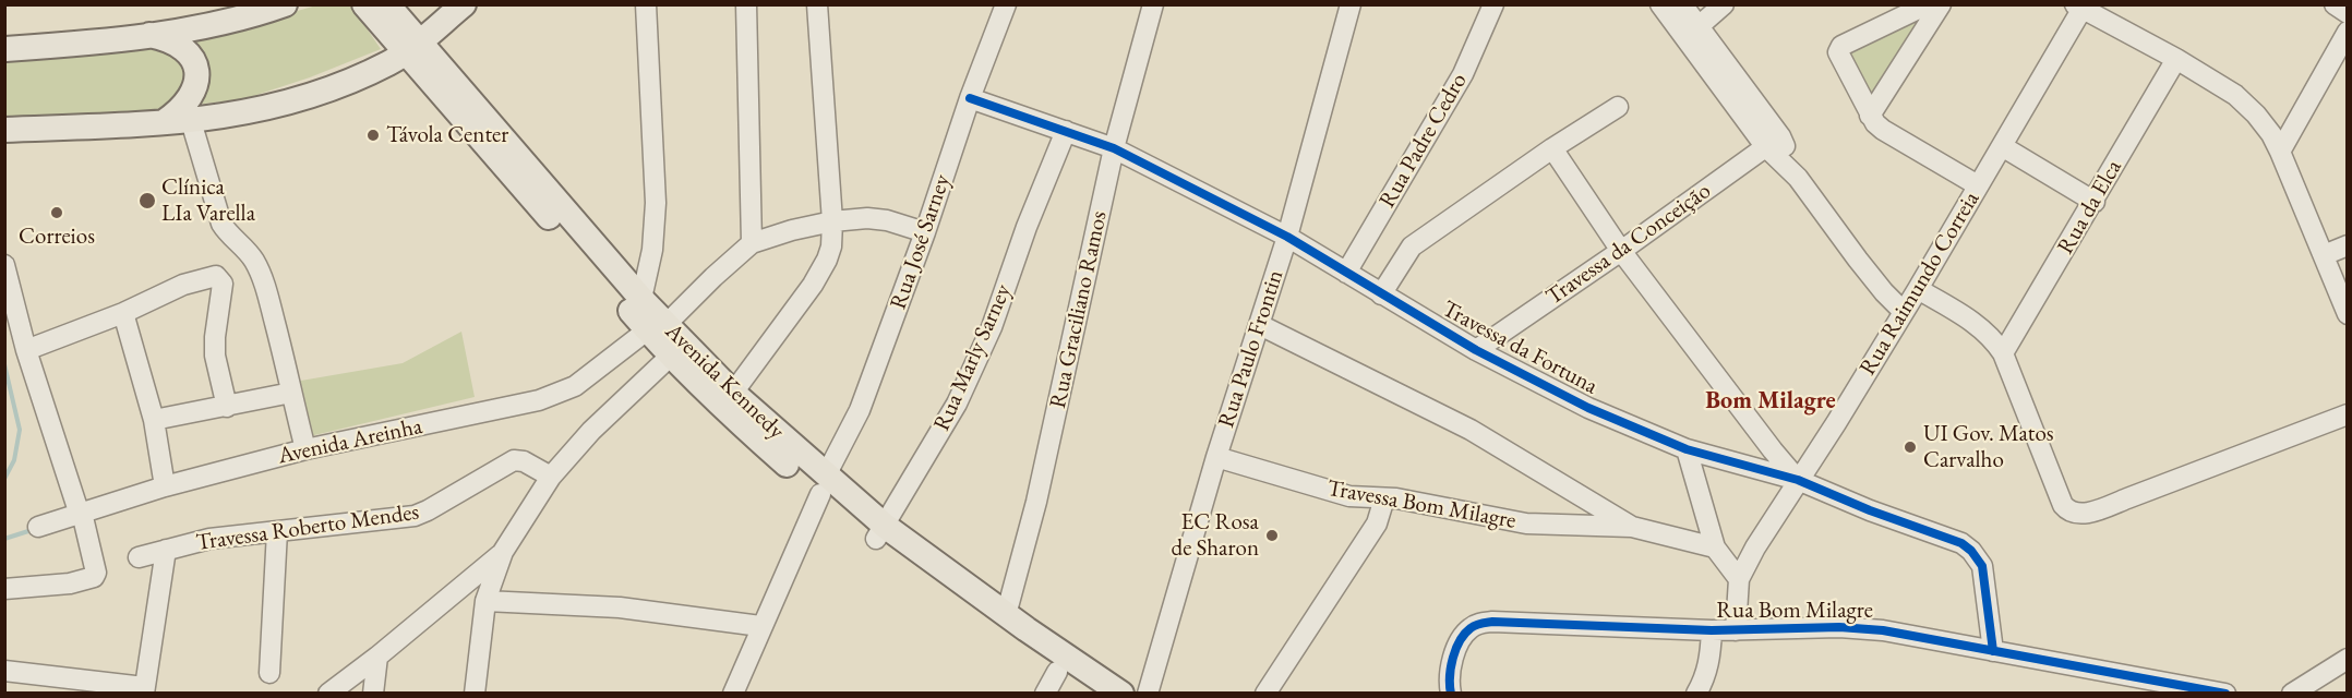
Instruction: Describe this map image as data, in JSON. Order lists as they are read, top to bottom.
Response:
{
  "streets": {
    "main road": ["Avenida Kennedy"],
    "street": [
      "Rua Padre Cedro",
      "Rua da Elca",
      "Rua José Sarney",
      "Travessa da Conceição",
      "Rua Raimundo Correia",
      "Rua Graciliano Ramos",
      "Travessa da Fortuna",
      "Rua Paulo Frontin",
      "Rua Marly Sarney",
      "Avenida Areinha",
      "Travessa Bom Milagre",
      "Travessa Roberto Mendes",
      "Rua Bom Milagre"
    ]
  },
  "crossings": [
    ["Rua Padre Cedro", "Travessa da Fortuna"],
    ["Rua José Sarney", "Travessa da Fortuna"],
    ["Rua José Sarney", "Avenida Kennedy"],
    ["Travessa da Conceição", "Travessa da Fortuna"],
    ["Rua Raimundo Correia", "Travessa da Fortuna"],
    ["Rua Raimundo Correia", "Rua Bom Milagre"],
    ["Rua Graciliano Ramos", "Travessa da Fortuna"],
    ["Rua Graciliano Ramos", "Avenida Kennedy"],
    ["Travessa da Fortuna", "Rua Paulo Frontin"],
    ["Travessa da Fortuna", "Rua Marly Sarney"],
    ["Travessa da Fortuna", "Rua Bom Milagre"],
    ["Rua Paulo Frontin", "Travessa Bom Milagre"],
    ["Rua Marly Sarney", "Avenida Kennedy"],
    ["Avenida Kennedy", "Avenida Areinha"]
  ],
  "districts": ["Bom Milagre"],
  "places": [
    "Távola Center",
    "Clínica LIa Varella",
    "Correios",
    "UI Gov. Matos Carvalho",
    "EC Rosa de Sharon"
  ]
}
